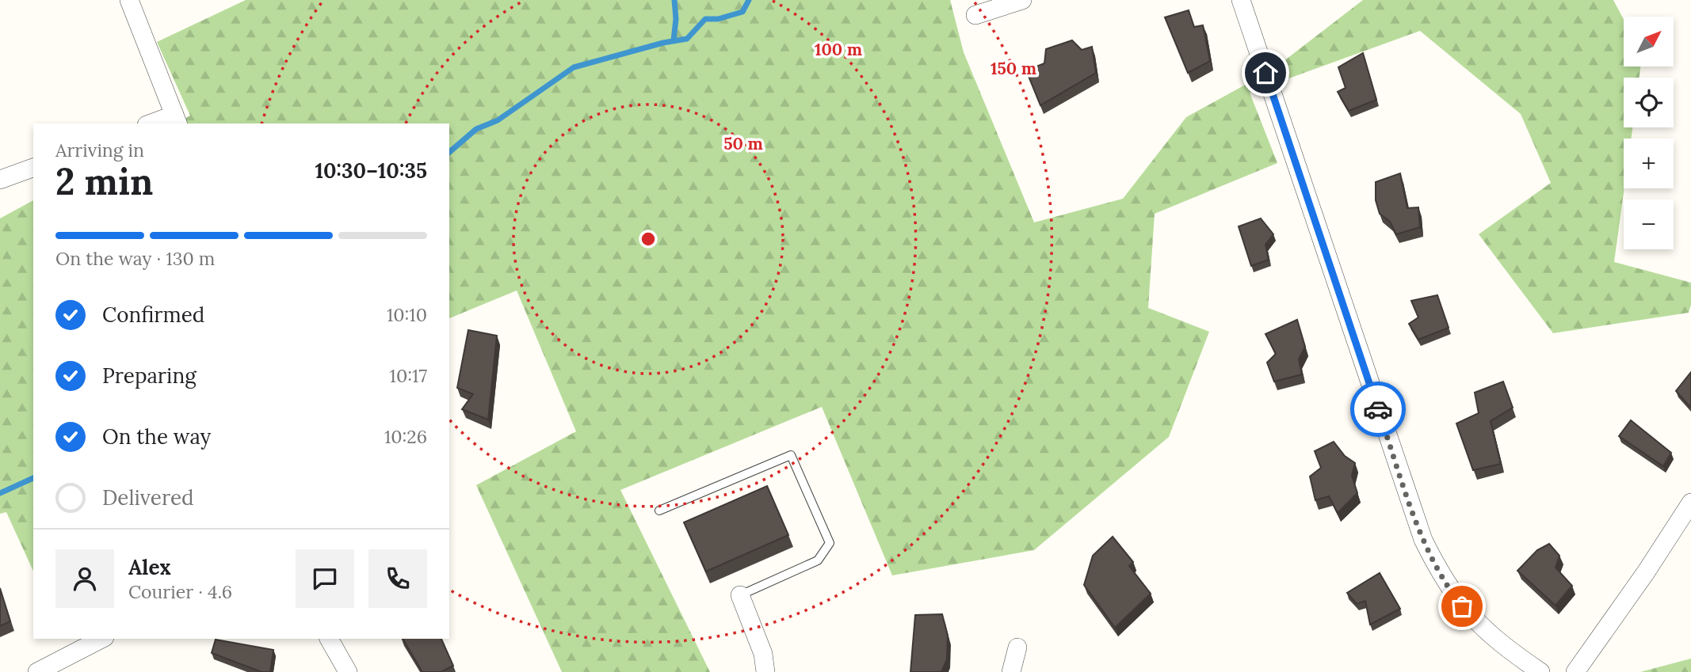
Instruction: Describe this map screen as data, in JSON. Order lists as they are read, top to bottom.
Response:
{
  "north": "top right",
  "page": {
    "map_buttons": ["+", "−"],
    "heading": ["2 min", "Arriving in", "10:30–10:35"],
    "panel": ["Alex", "Courier · 4.6"],
    "bar": "On the way · 130 m",
    "list": [
      ["Confirmed", "10:10"],
      ["Preparing", "10:17"],
      ["On the way", "10:26"],
      "Delivered"
    ]
  },
  "rings": ["100 m", "150 m", "50 m"]
}
